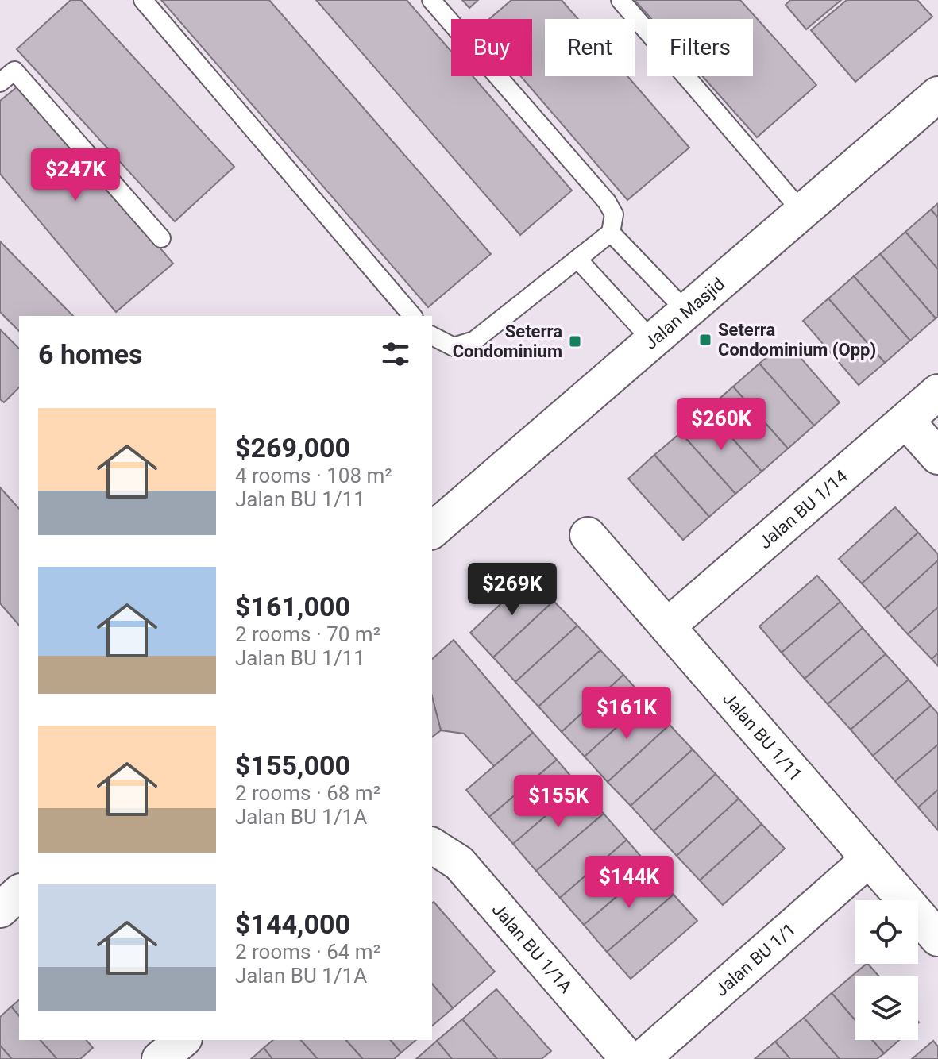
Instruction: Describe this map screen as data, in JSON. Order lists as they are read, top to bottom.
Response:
{
  "streets": {
    "street": [
      "Jalan Masjid",
      "Jalan BU 1/14",
      "Jalan BU 1/11",
      "Jalan BU 1/1A",
      "Jalan BU 1/1"
    ]
  },
  "crossings": [
    ["Jalan BU 1/14", "Jalan BU 1/11"],
    ["Jalan BU 1/11", "Jalan BU 1/1"]
  ],
  "places": {
    "transit": ["Seterra Condominium (Opp)", "Seterra Condominium"]
  },
  "page": {
    "chip": ["Buy", "Rent", "Filters"],
    "price": [
      "$247K",
      "$260K",
      "$269K",
      "$161K",
      "$155K",
      "$144K"
    ],
    "heading": "6 homes",
    "list": [
      {
        "name": "$269,000",
        "note": "4 rooms · 108 m² · Jalan BU 1/11"
      },
      {
        "name": "$161,000",
        "note": "2 rooms · 70 m² · Jalan BU 1/11"
      },
      {
        "name": "$155,000",
        "note": "2 rooms · 68 m² · Jalan BU 1/1A"
      },
      {
        "name": "$144,000",
        "note": "2 rooms · 64 m² · Jalan BU 1/1A"
      }
    ]
  }
}
